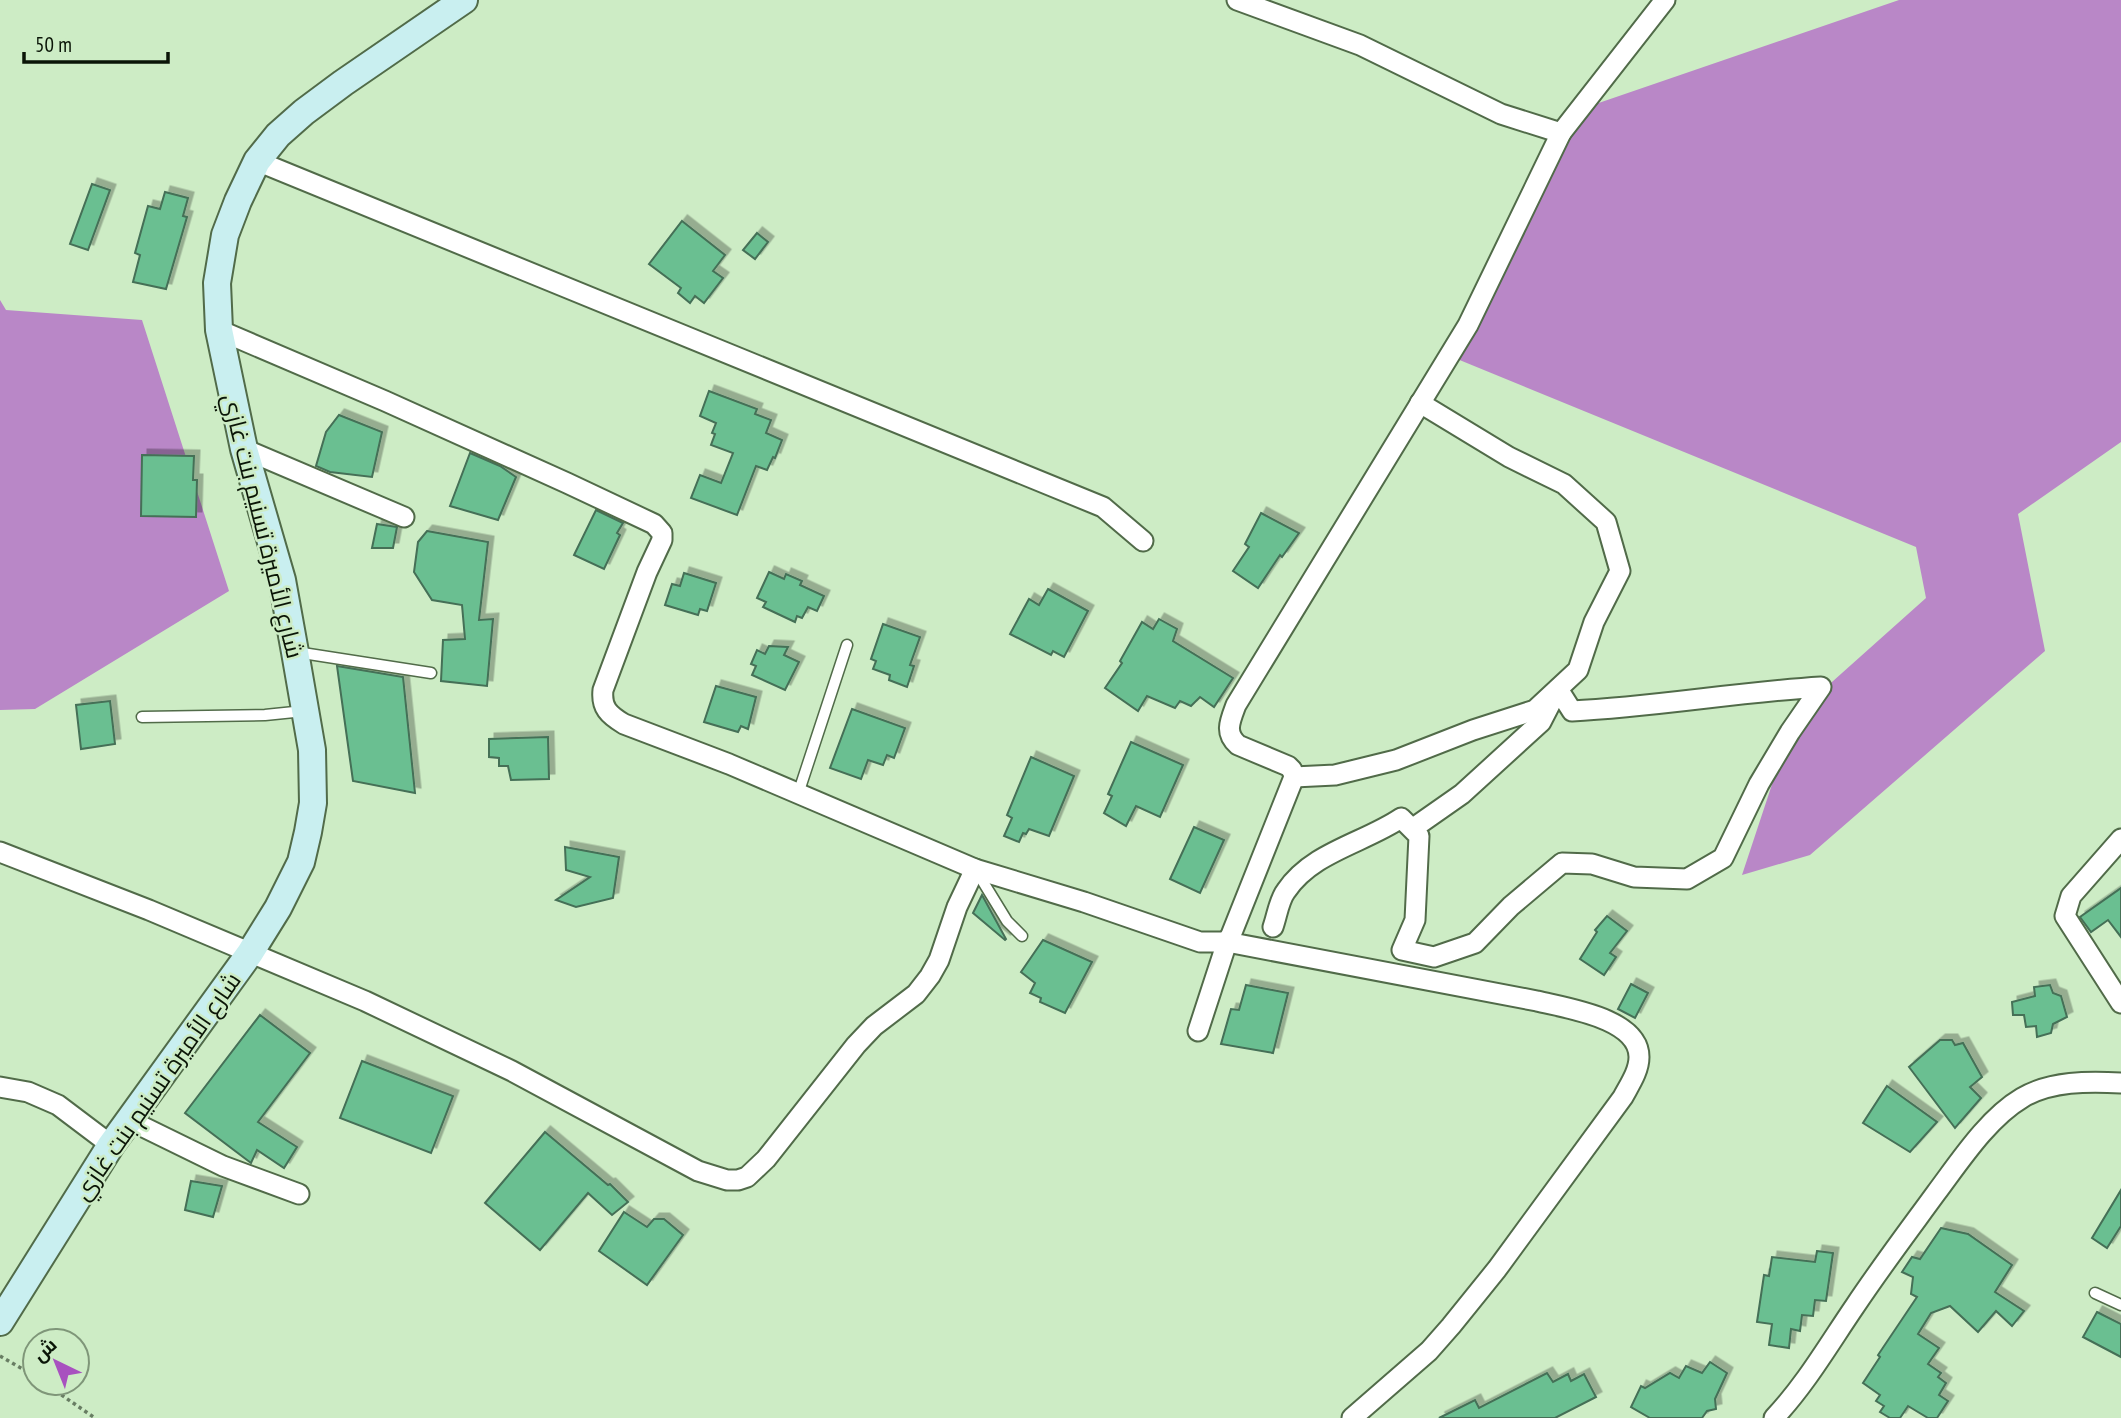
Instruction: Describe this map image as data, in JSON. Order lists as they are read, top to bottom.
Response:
{
  "streets": {
    "main road": ["شارع الأميرة تسنيم بنت غازي"]
  },
  "scale_bar": "50 m",
  "north": "top left"
}
